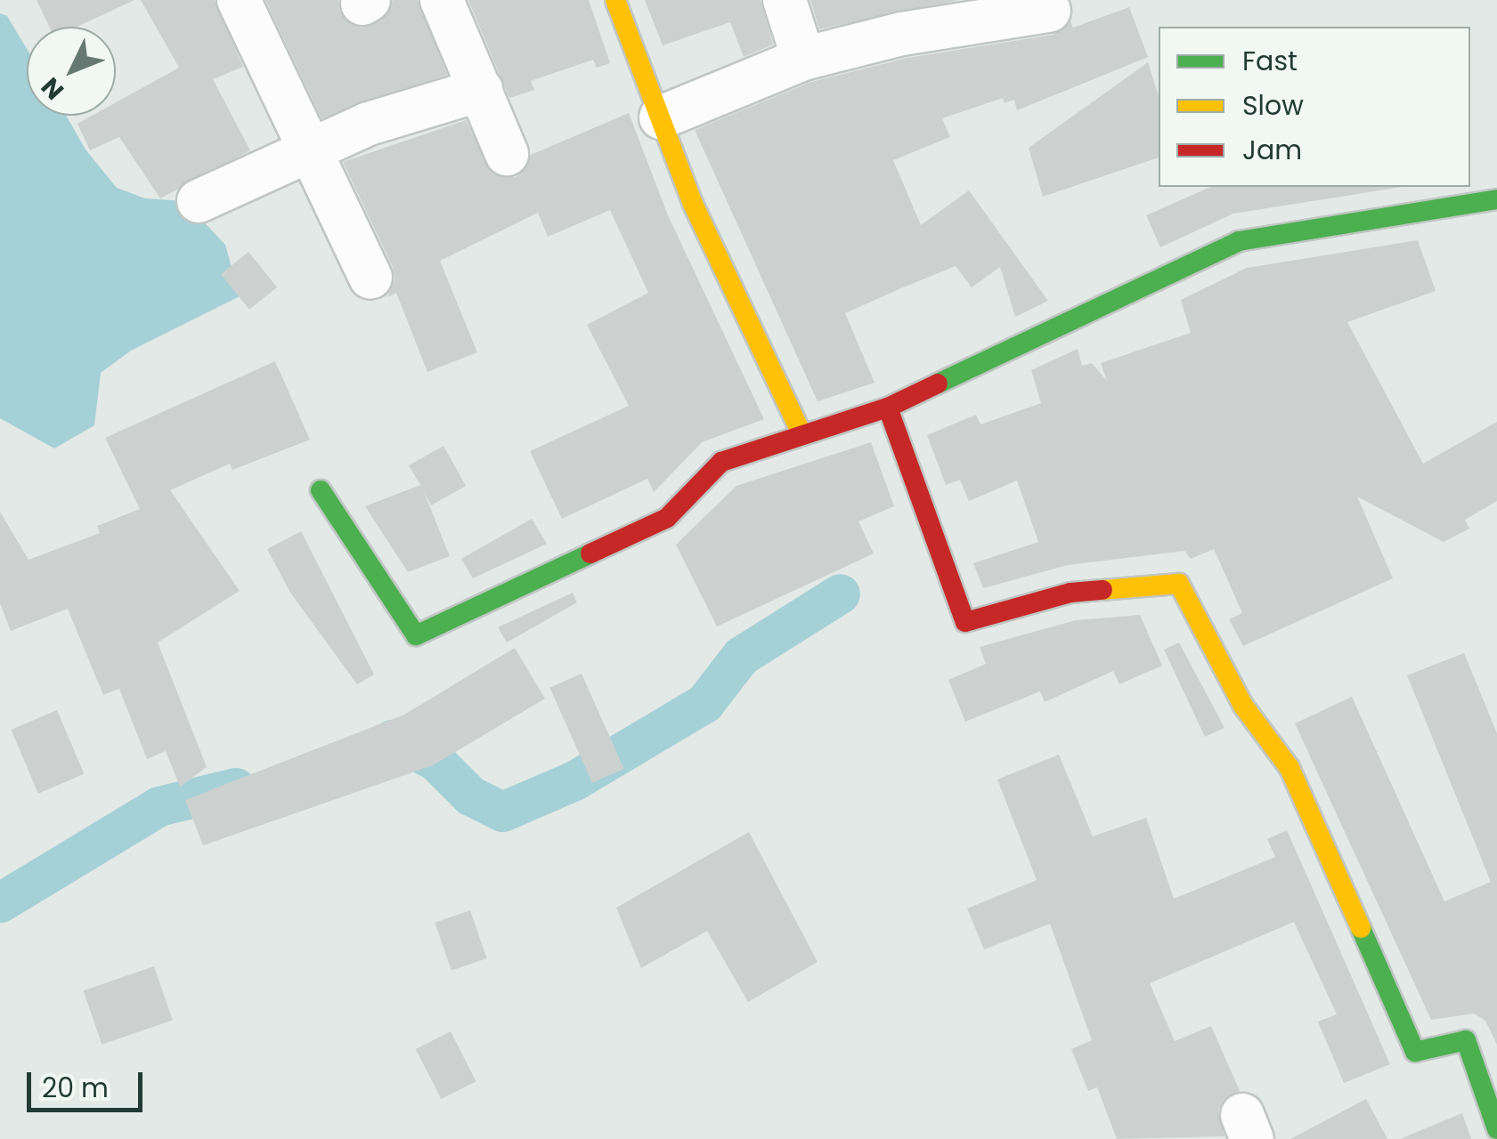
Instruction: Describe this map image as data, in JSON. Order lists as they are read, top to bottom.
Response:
{
  "legend": ["Fast", "Slow", "Jam"],
  "scale_bar": "20 m",
  "north": "bottom left"
}
